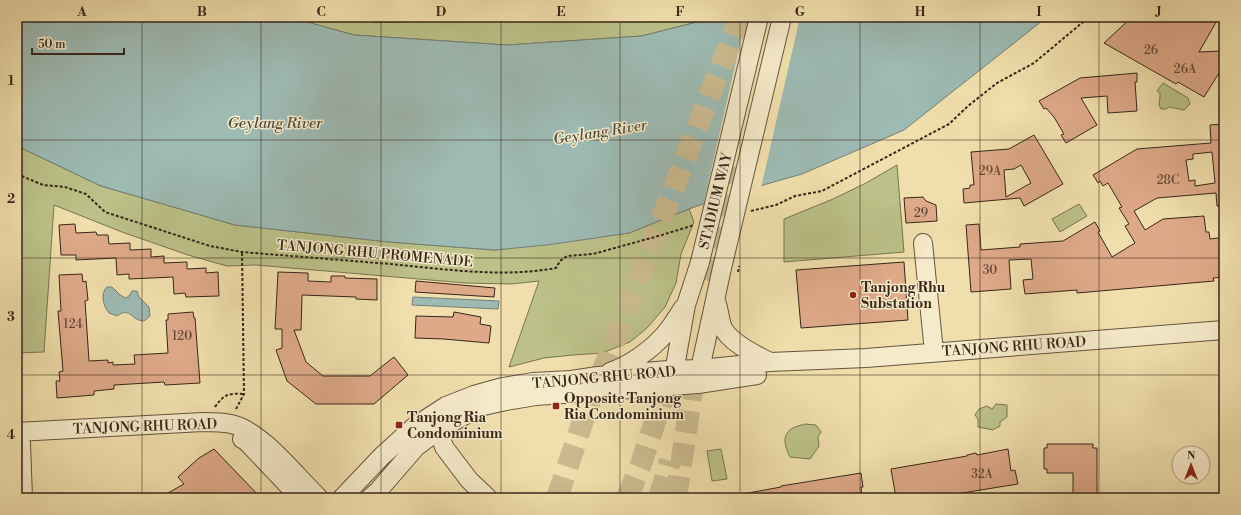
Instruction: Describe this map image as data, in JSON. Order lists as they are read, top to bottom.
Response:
{
  "streets": {
    "street": ["STADIUM WAY", "TANJONG RHU ROAD"],
    "path": ["TANJONG RHU PROMENADE"]
  },
  "crossings": [
    ["STADIUM WAY", "TANJONG RHU ROAD"]
  ],
  "water": ["Geylang River"],
  "places": {
    "other": ["Tanjong Rhu Substation"],
    "transit": ["Opposite Tanjong Ria Condominium", "Tanjong Ria Condominium"]
  },
  "house_numbers": [
    "26",
    "26A",
    "29A",
    "28C",
    "29",
    "30",
    "124",
    "120",
    "32A"
  ],
  "scale_bar": "50 m",
  "north": "top",
  "grid": {
    "columns": [
      "A",
      "B",
      "C",
      "D",
      "E",
      "F",
      "G",
      "H",
      "I",
      "J"
    ],
    "rows": [
      "1",
      "2",
      "3",
      "4"
    ]
  }
}
